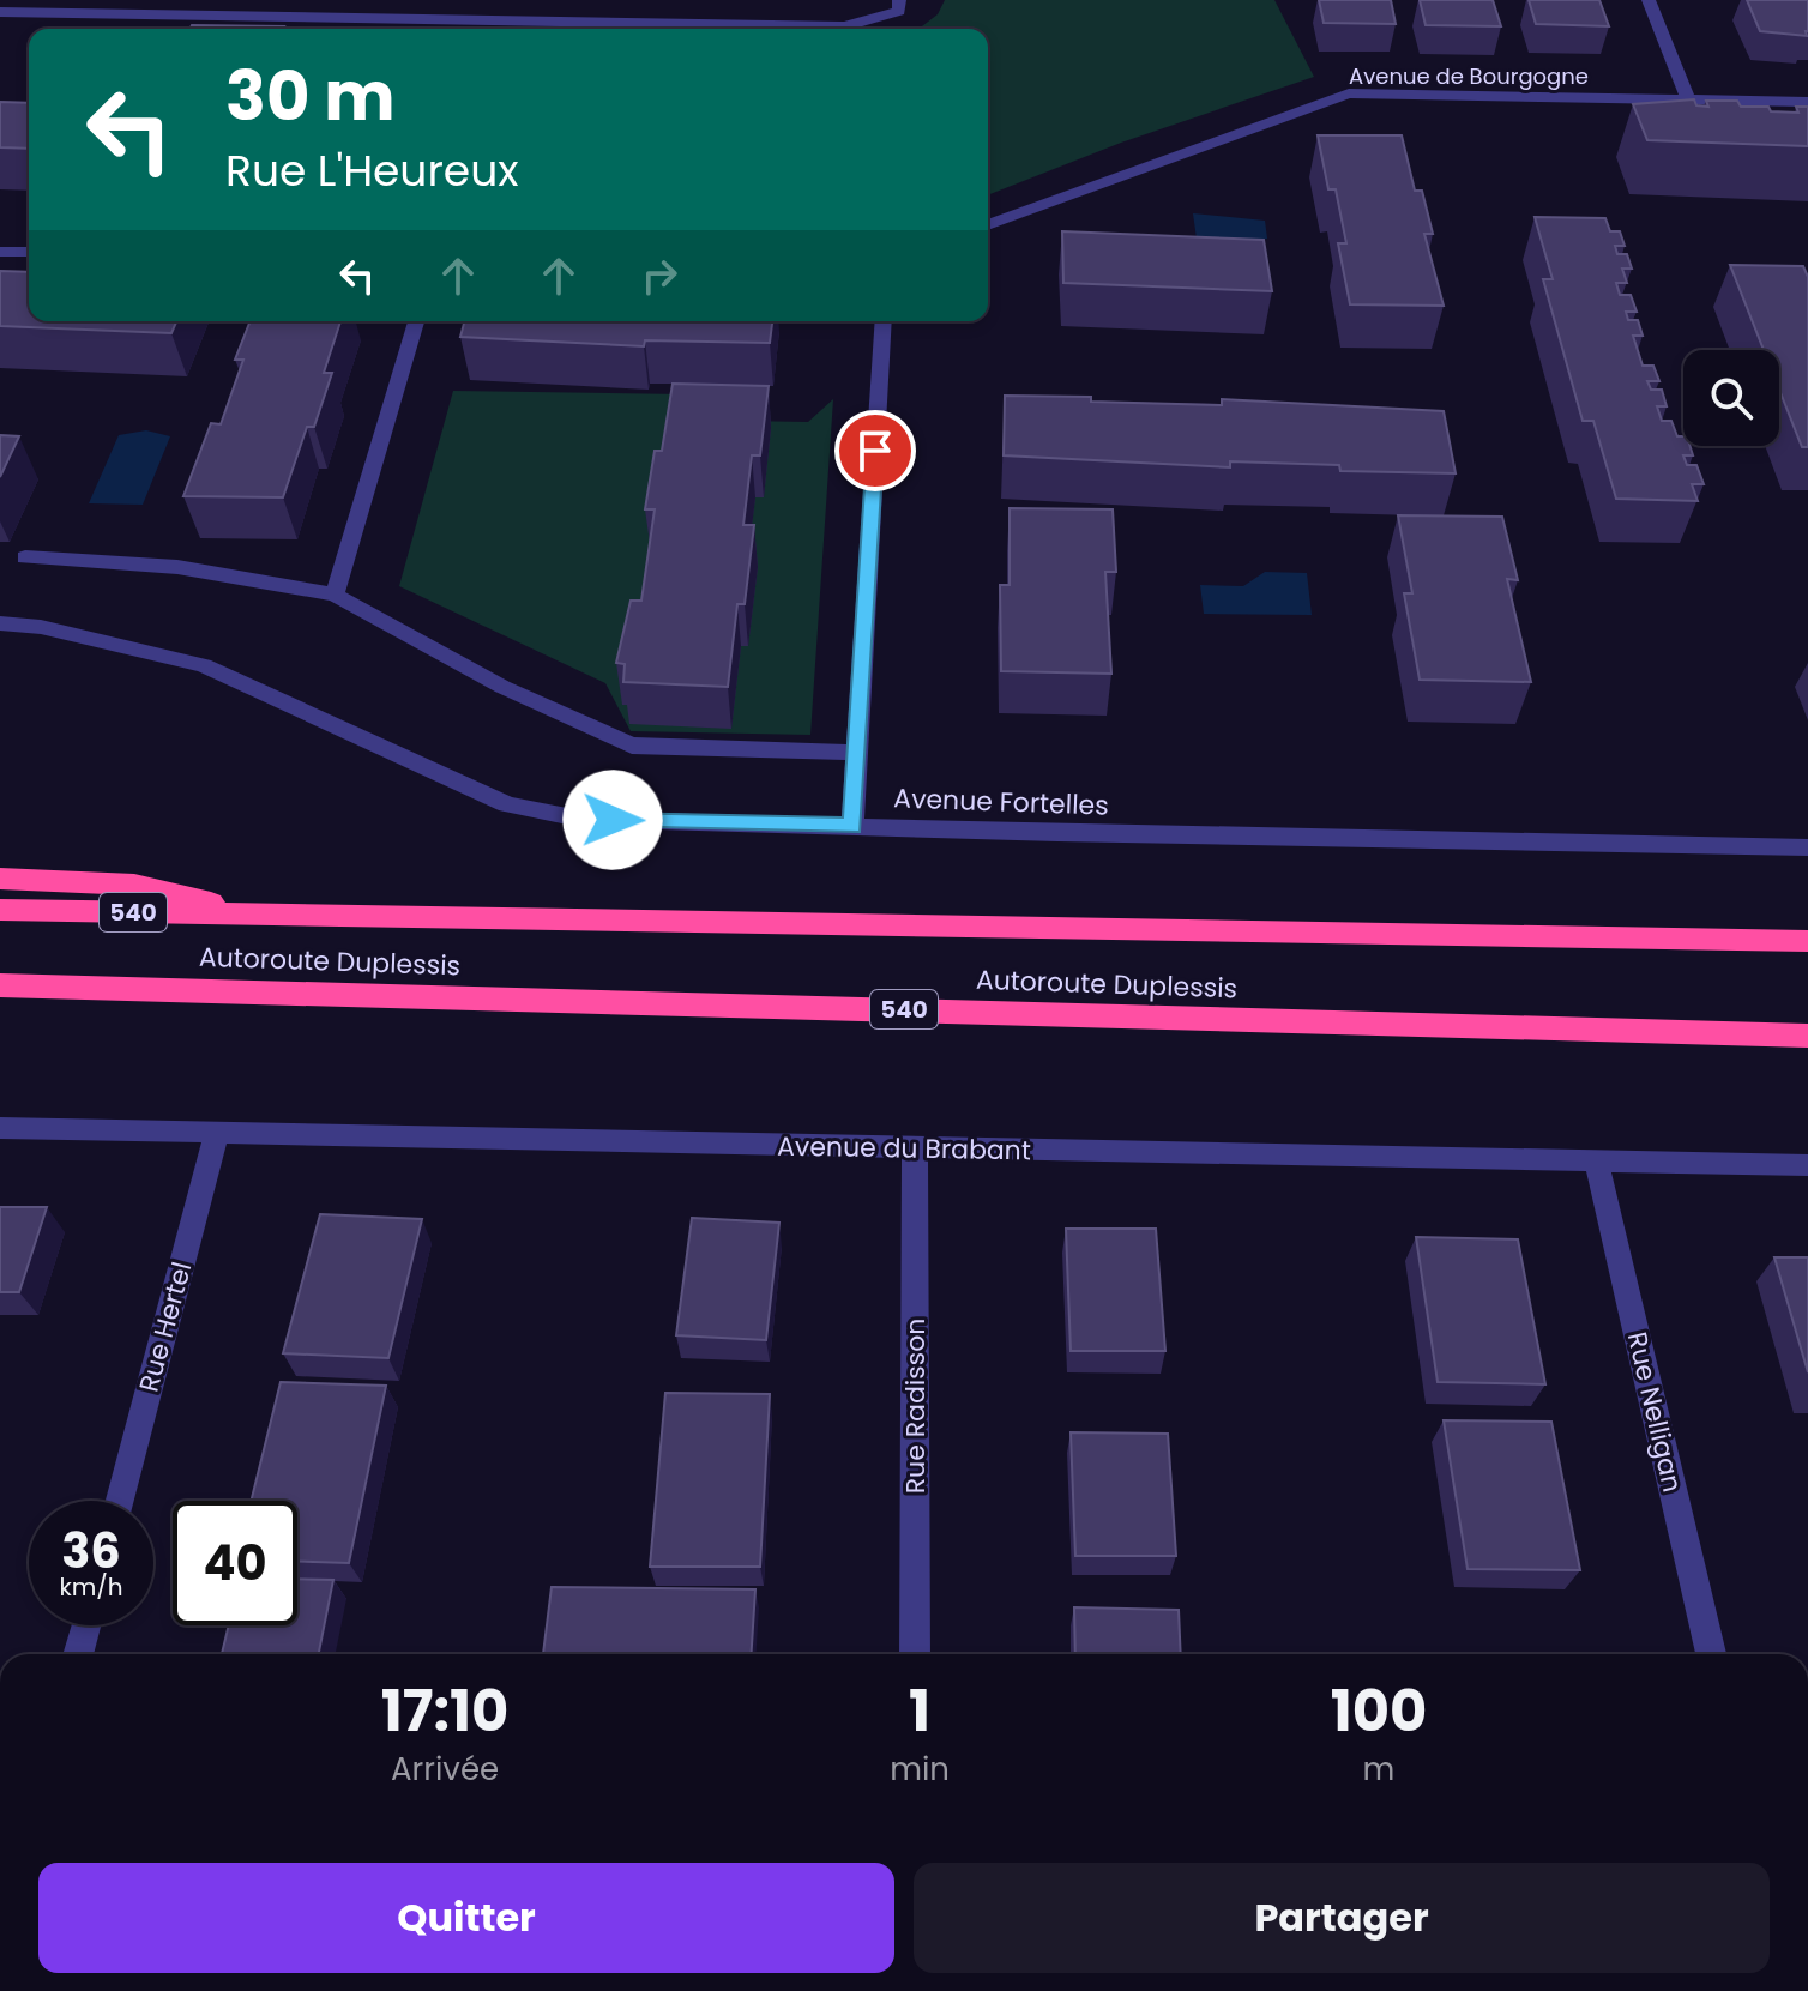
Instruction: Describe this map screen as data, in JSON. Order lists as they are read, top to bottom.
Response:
{
  "streets": {
    "highway": ["540", "Autoroute Duplessis"],
    "street": [
      "Avenue de Bourgogne",
      "Avenue Fortelles",
      "Avenue du Brabant",
      "Rue Hertel",
      "Rue Radisson",
      "Rue Nelligan"
    ]
  },
  "crossings": [
    ["Avenue du Brabant", "Rue Hertel"],
    ["Avenue du Brabant", "Rue Radisson"],
    ["Avenue du Brabant", "Rue Nelligan"]
  ],
  "page": {
    "turn": ["30 m", "Rue L'Heureux"],
    "speed": "36 km/h",
    "limit": "40",
    "eta": [
      "17:10",
      "Arrivée",
      "1",
      "min",
      "100",
      "m"
    ],
    "buttons": ["Quitter", "Partager"]
  }
}
